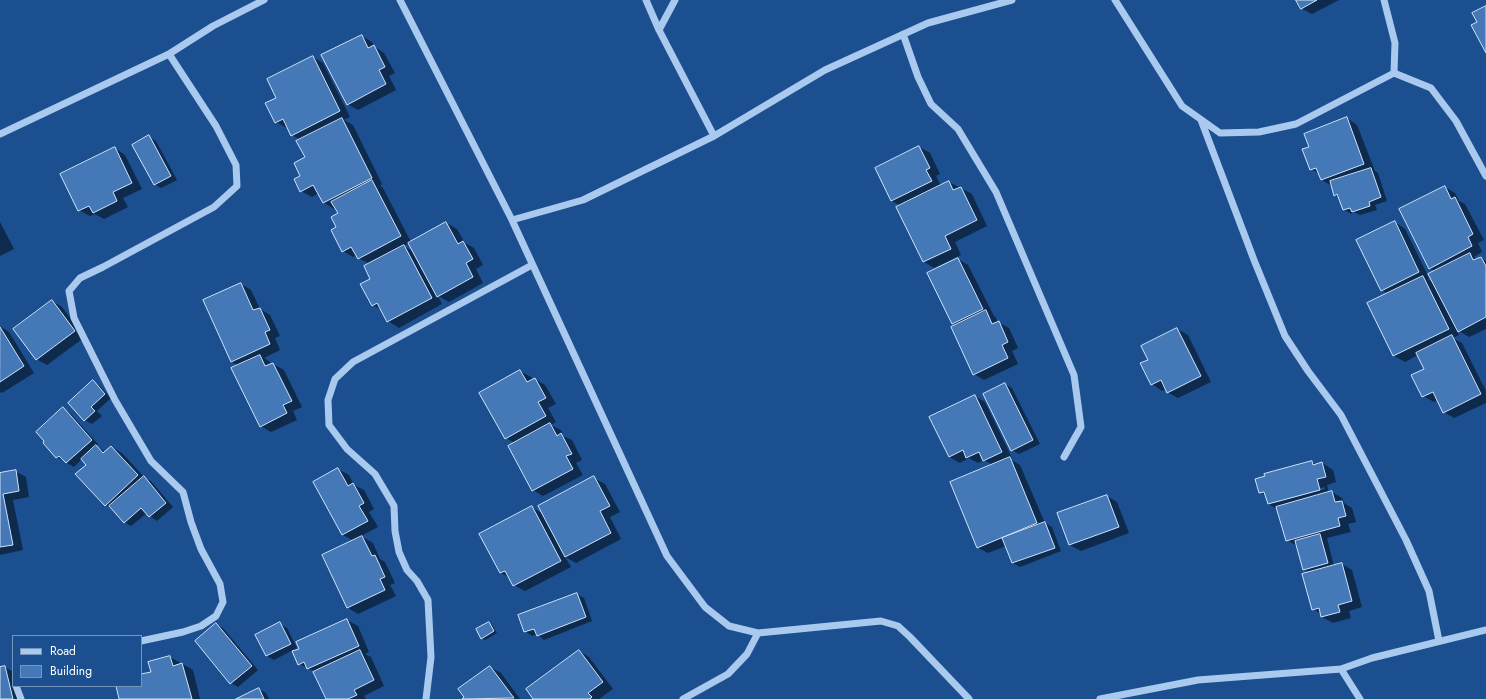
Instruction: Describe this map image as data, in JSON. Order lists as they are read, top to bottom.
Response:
{
  "legend": ["Road", "Building"]
}
